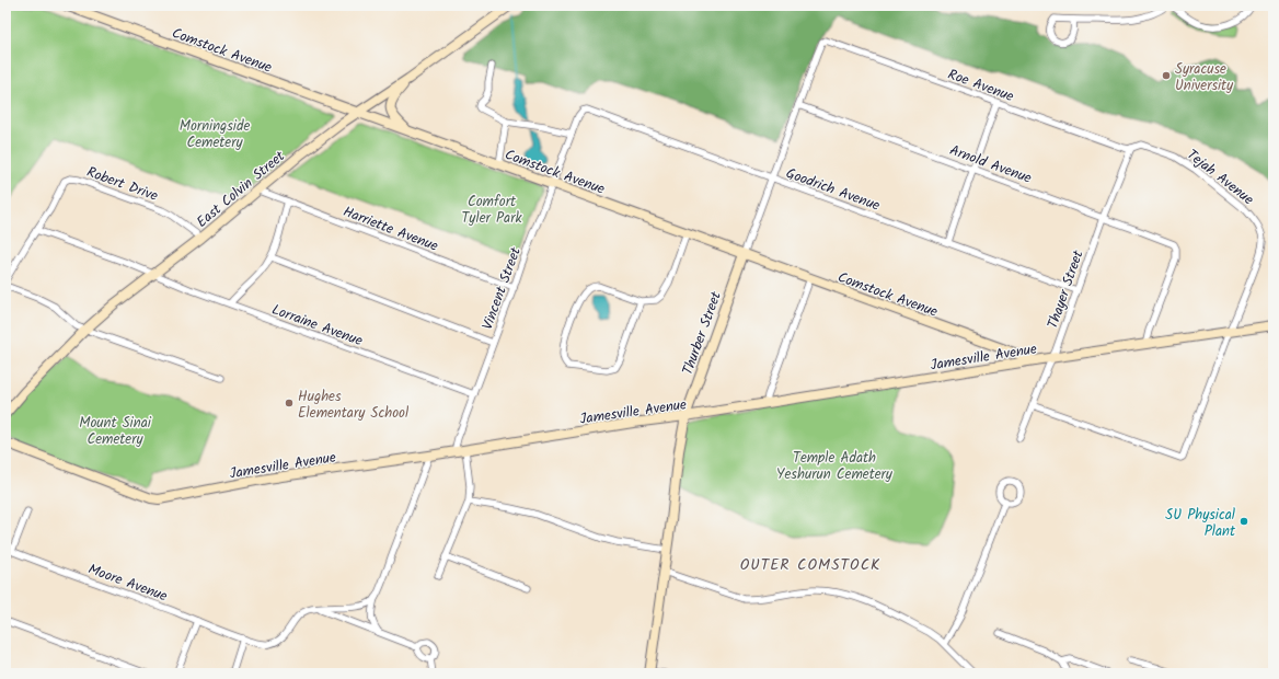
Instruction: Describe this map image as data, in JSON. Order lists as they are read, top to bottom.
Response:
{
  "streets": {
    "street": [
      "Comstock Avenue",
      "Roe Avenue",
      "Arnold Avenue",
      "Tejah Avenue",
      "Robert Drive",
      "East Colvin Street",
      "Goodrich Avenue",
      "Harriette Avenue",
      "Vincent Street",
      "Thayer Street",
      "Lorraine Avenue",
      "Thurber Street",
      "Jamesville Avenue",
      "Moore Avenue"
    ]
  },
  "crossings": [
    ["Comstock Avenue", "East Colvin Street"],
    ["Comstock Avenue", "Vincent Street"],
    ["Comstock Avenue", "Thurber Street"],
    ["Comstock Avenue", "Jamesville Avenue"],
    ["Roe Avenue", "Tejah Avenue"],
    ["Roe Avenue", "Thayer Street"],
    ["Roe Avenue", "Thurber Street"],
    ["Arnold Avenue", "Thayer Street"],
    ["Arnold Avenue", "Thurber Street"],
    ["Arnold Avenue", "Jamesville Avenue"],
    ["Tejah Avenue", "Thayer Street"],
    ["Tejah Avenue", "Jamesville Avenue"],
    ["Robert Drive", "East Colvin Street"],
    ["Robert Drive", "Lorraine Avenue"],
    ["East Colvin Street", "Harriette Avenue"],
    ["East Colvin Street", "Lorraine Avenue"],
    ["Goodrich Avenue", "Vincent Street"],
    ["Goodrich Avenue", "Thayer Street"],
    ["Goodrich Avenue", "Thurber Street"],
    ["Harriette Avenue", "Vincent Street"],
    ["Vincent Street", "Lorraine Avenue"],
    ["Vincent Street", "Jamesville Avenue"],
    ["Thayer Street", "Jamesville Avenue"],
    ["Thurber Street", "Jamesville Avenue"]
  ],
  "districts": ["OUTER COMSTOCK"],
  "parks": [
    "Morningside Cemetery",
    "Comfort Tyler Park",
    "Mount Sinai Cemetery",
    "Temple Adath Yeshurun Cemetery"
  ],
  "places": ["Syracuse University", "Hughes Elementary School", "SU Physical Plant"]
}
